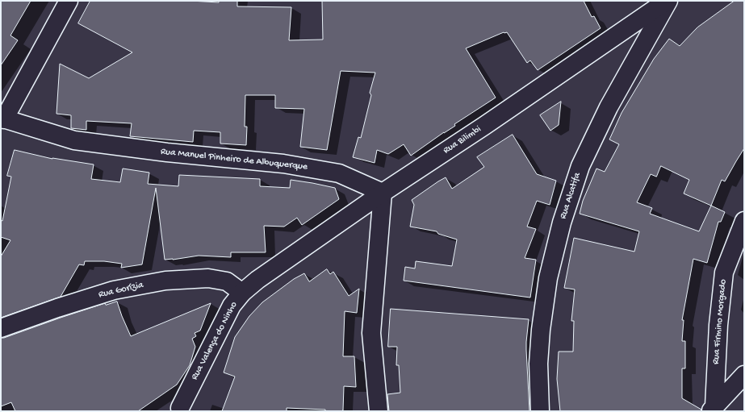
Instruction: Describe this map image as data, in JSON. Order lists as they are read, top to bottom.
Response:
{
  "streets": {
    "street": [
      "Rua Bilimbi",
      "Rua Manuel Pinheiro de Albuquerque",
      "Rua Alcatifa",
      "Rua Gorízia",
      "Rua Firmino Morgado",
      "Rua Valença do Ninho"
    ]
  },
  "crossings": [
    ["Rua Bilimbi", "Rua Manuel Pinheiro de Albuquerque"],
    ["Rua Bilimbi", "Rua Alcatifa"],
    ["Rua Bilimbi", "Rua Valença do Ninho"],
    ["Rua Gorízia", "Rua Valença do Ninho"]
  ]
}
